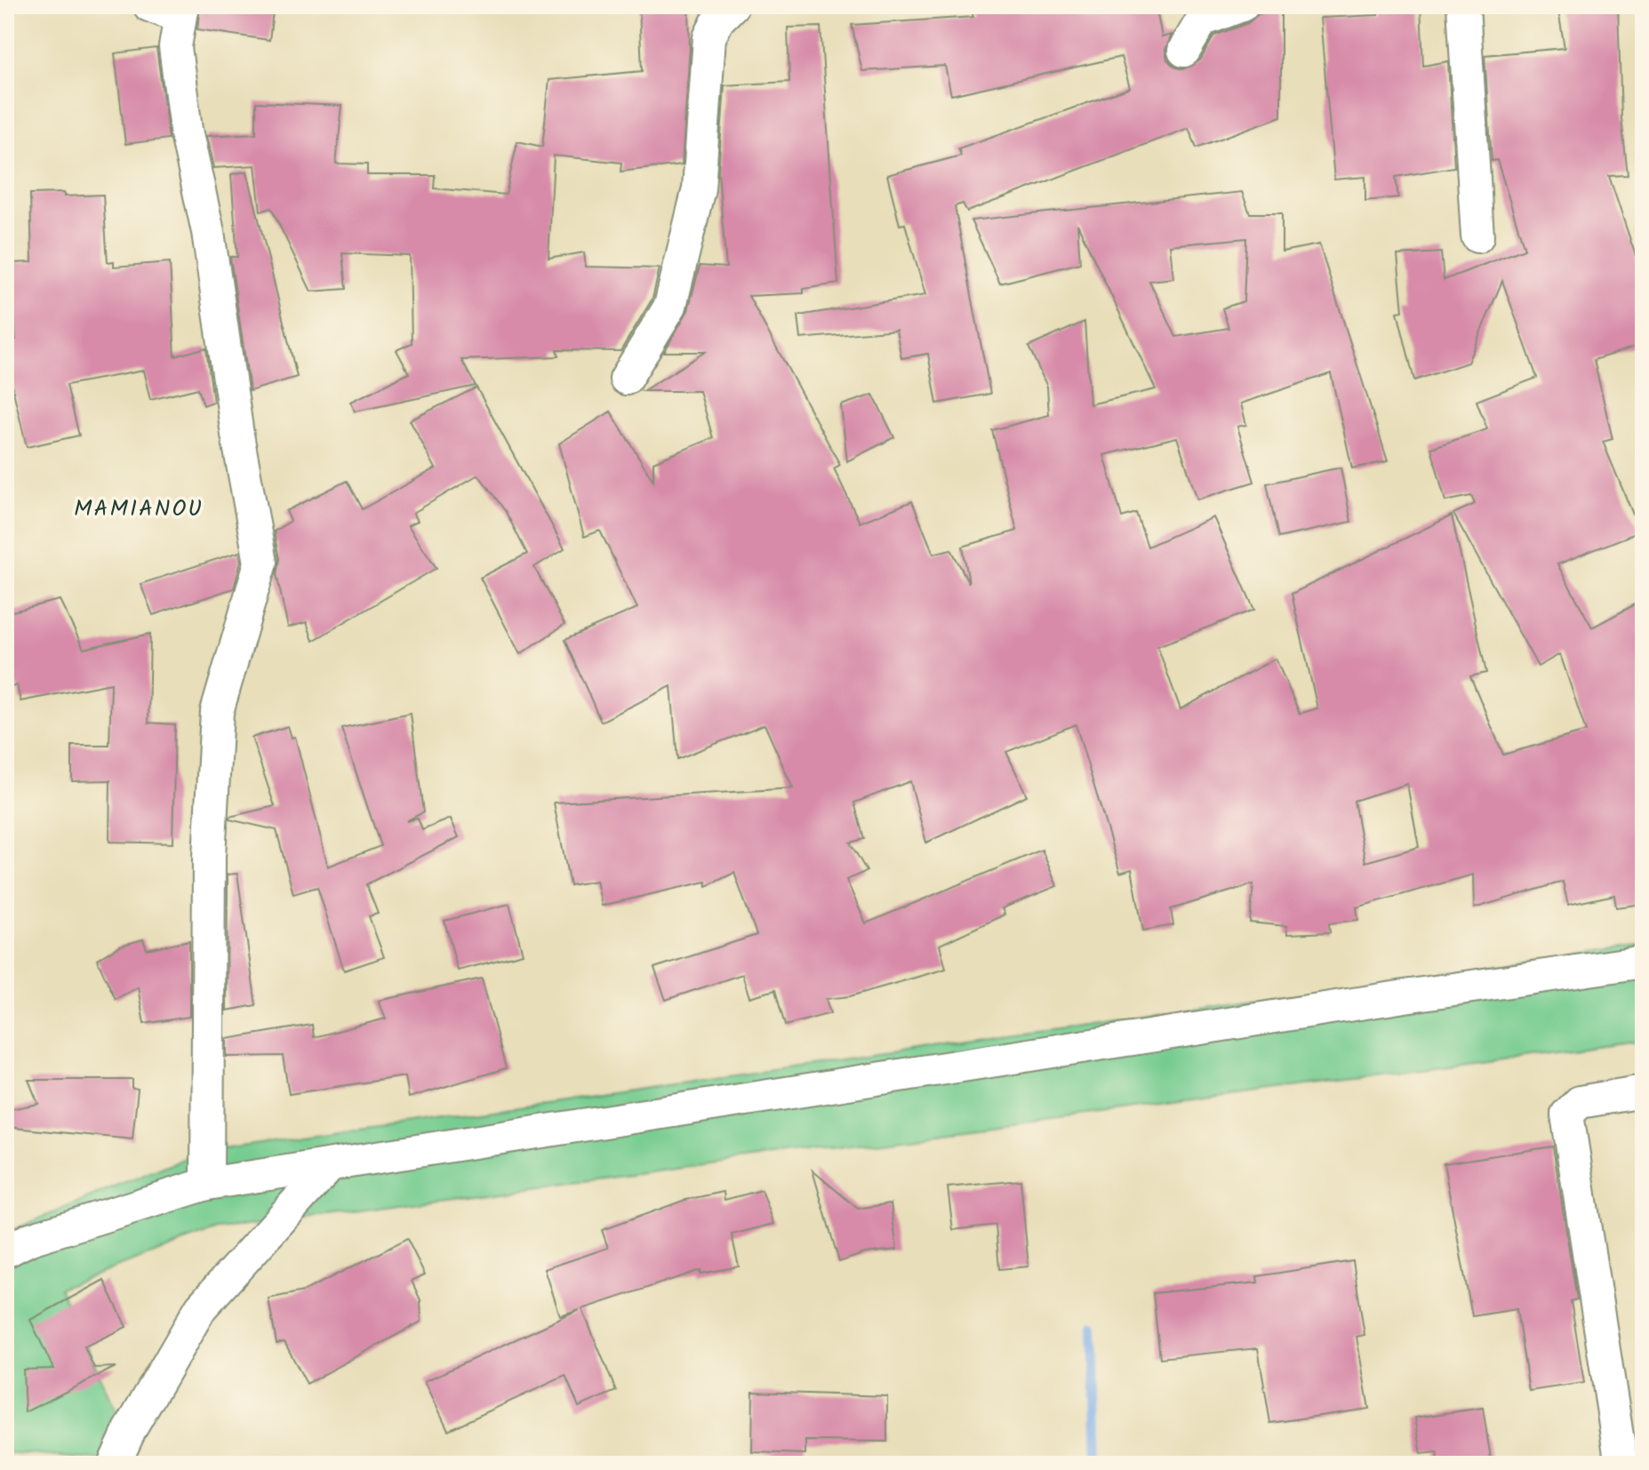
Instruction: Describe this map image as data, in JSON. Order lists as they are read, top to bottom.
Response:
{
  "districts": ["MAMIANOU"]
}
